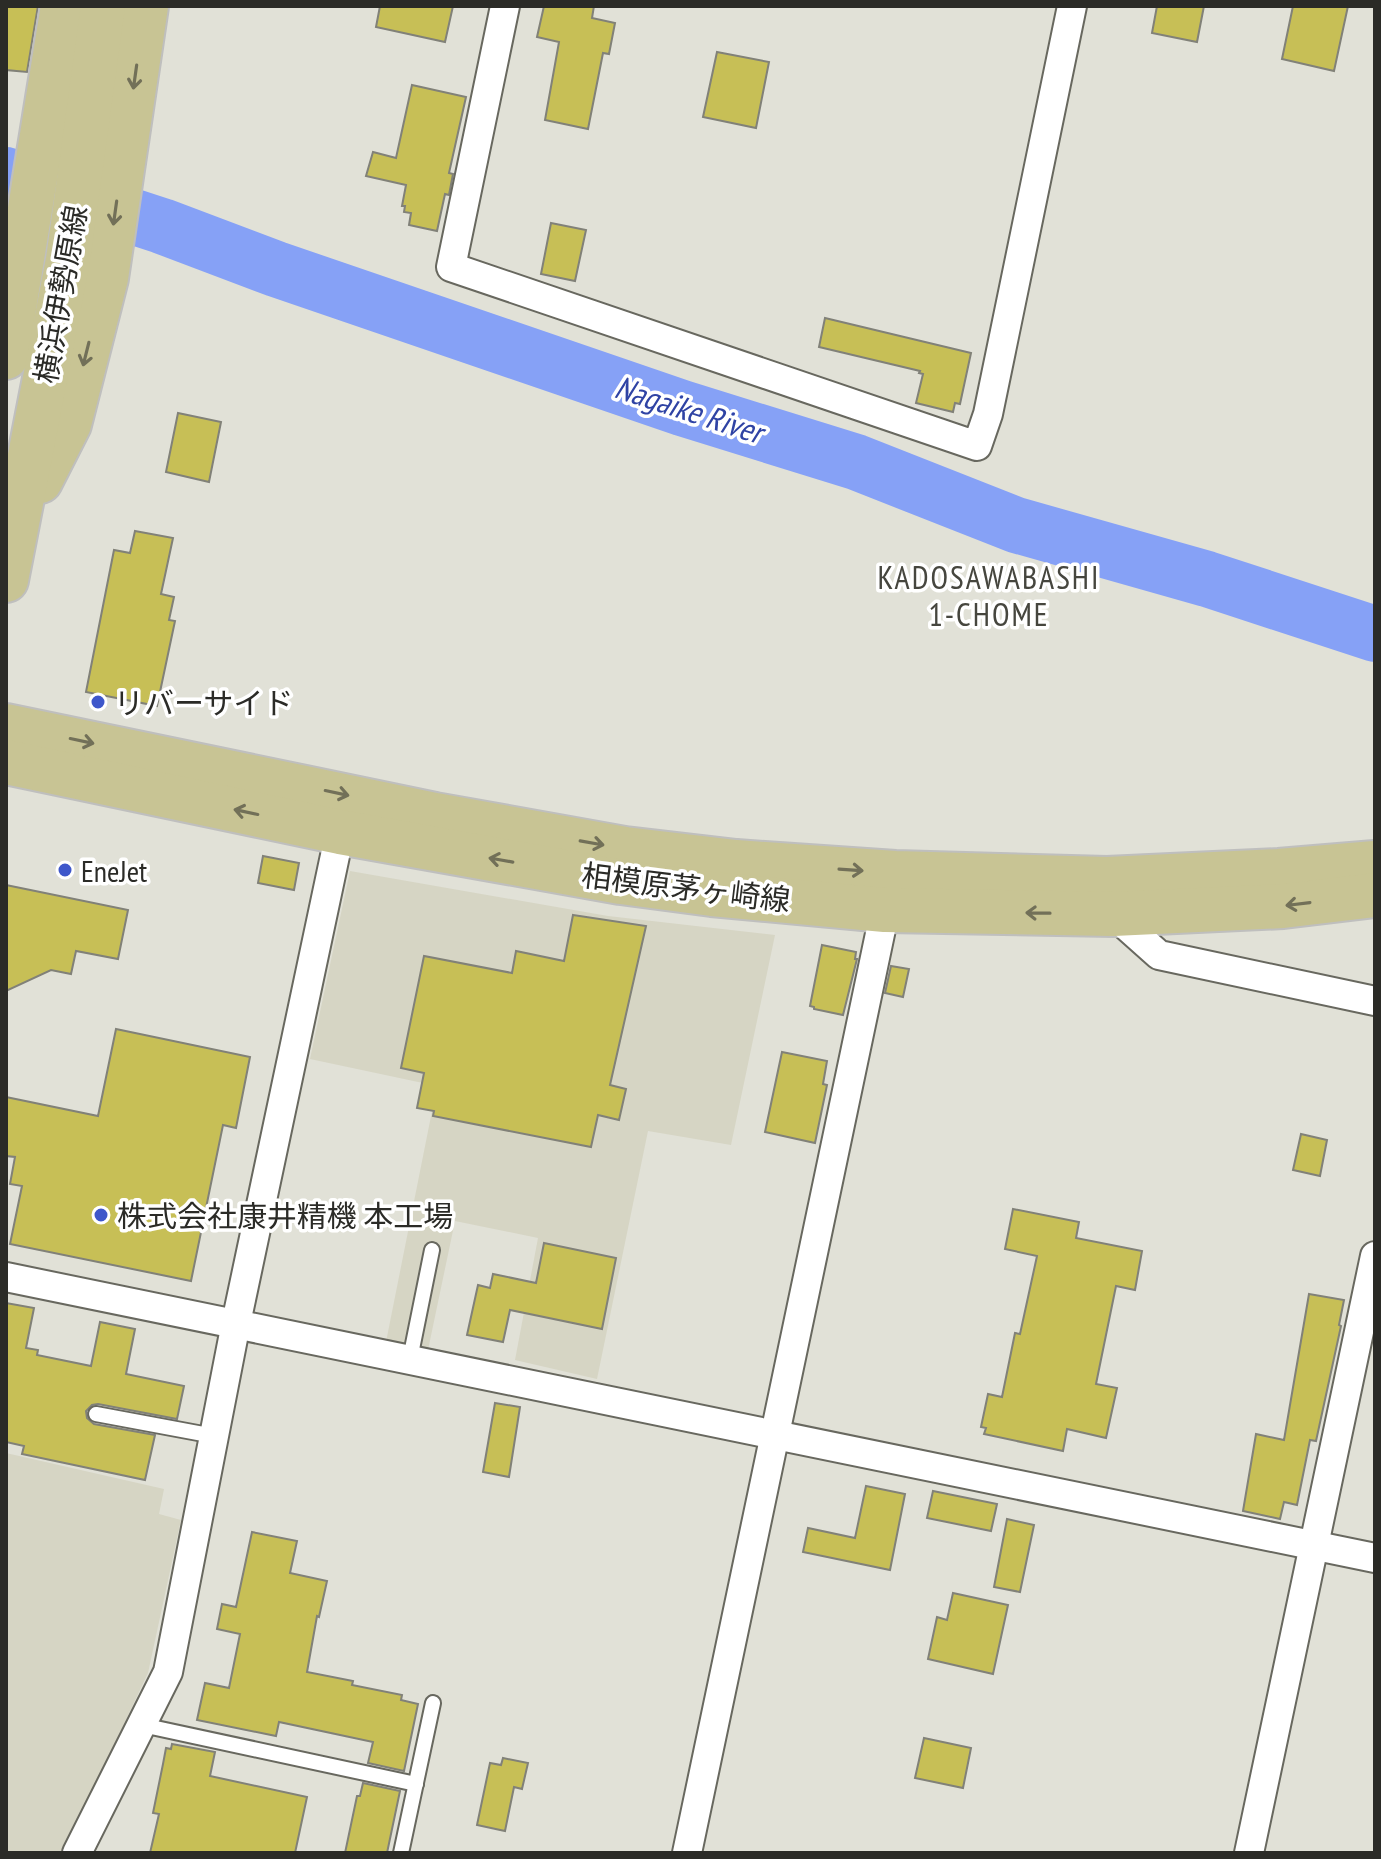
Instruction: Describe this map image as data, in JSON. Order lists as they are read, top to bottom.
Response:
{
  "streets": {
    "main road": ["横浜伊勢原線", "相模原茅ヶ崎線"]
  },
  "districts": ["KADOSAWABASHI 1-CHOME"],
  "water": ["Nagaike River"],
  "places": ["リバーサイド", "EneJet", "株式会社康井精機 本工場"]
}
